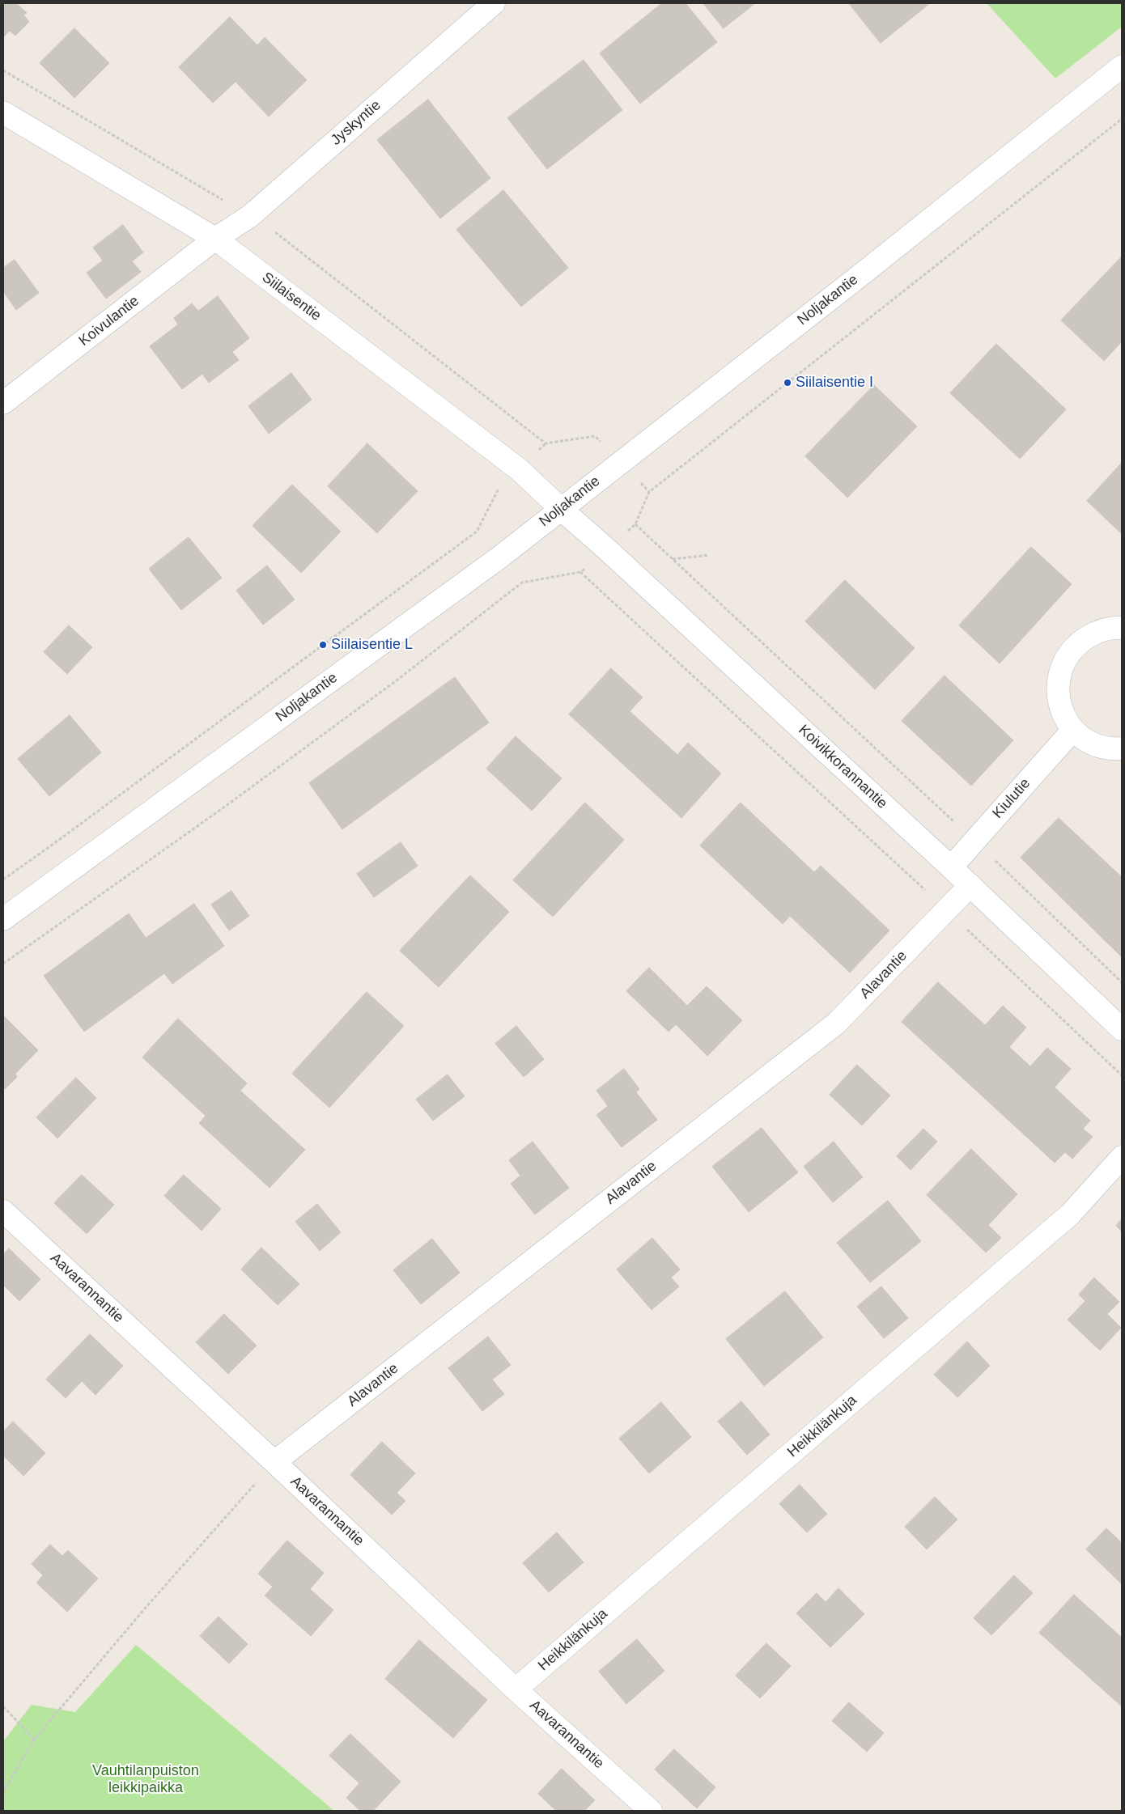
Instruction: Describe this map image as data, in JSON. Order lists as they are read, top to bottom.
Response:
{
  "streets": {
    "street": [
      "Jyskyntie",
      "Siilaisentie",
      "Noljakantie",
      "Koivulantie",
      "Koivikkorannantie",
      "Kiulutie",
      "Alavantie",
      "Aavarannantie",
      "Heikkilänkuja"
    ]
  },
  "crossings": [
    ["Jyskyntie", "Siilaisentie"],
    ["Jyskyntie", "Koivulantie"],
    ["Siilaisentie", "Noljakantie"],
    ["Siilaisentie", "Koivulantie"],
    ["Siilaisentie", "Koivikkorannantie"],
    ["Noljakantie", "Koivikkorannantie"],
    ["Koivikkorannantie", "Kiulutie"],
    ["Koivikkorannantie", "Alavantie"],
    ["Alavantie", "Aavarannantie"],
    ["Aavarannantie", "Heikkilänkuja"]
  ],
  "parks": ["Vauhtilanpuiston leikkipaikka"],
  "places": ["Siilaisentie I", "Siilaisentie L"]
}
